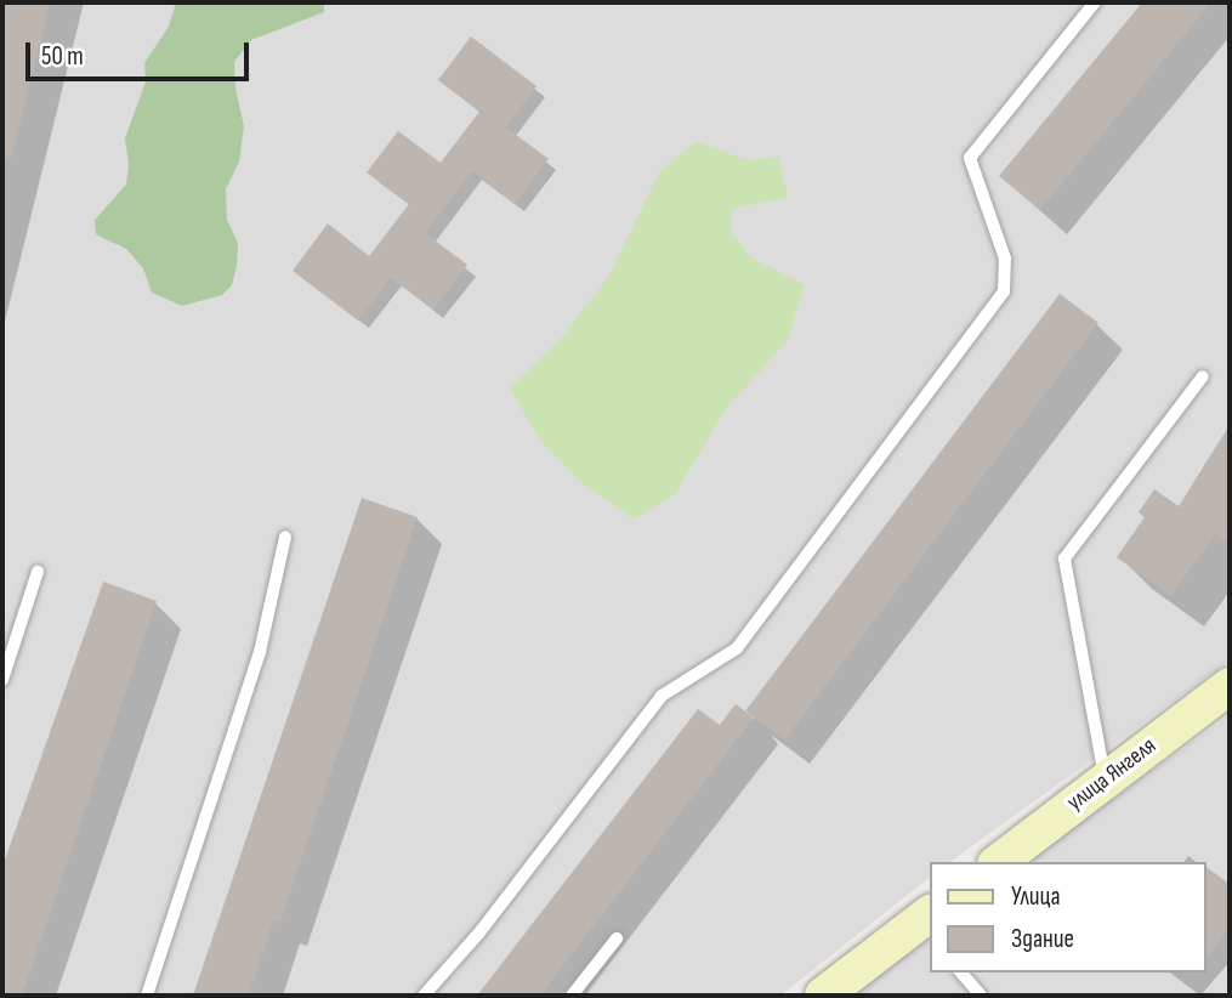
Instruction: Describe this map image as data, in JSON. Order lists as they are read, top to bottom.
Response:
{
  "streets": {
    "street": ["улица Янгеля"]
  },
  "legend": ["Улица", "Здание"],
  "scale_bar": "50 m"
}
